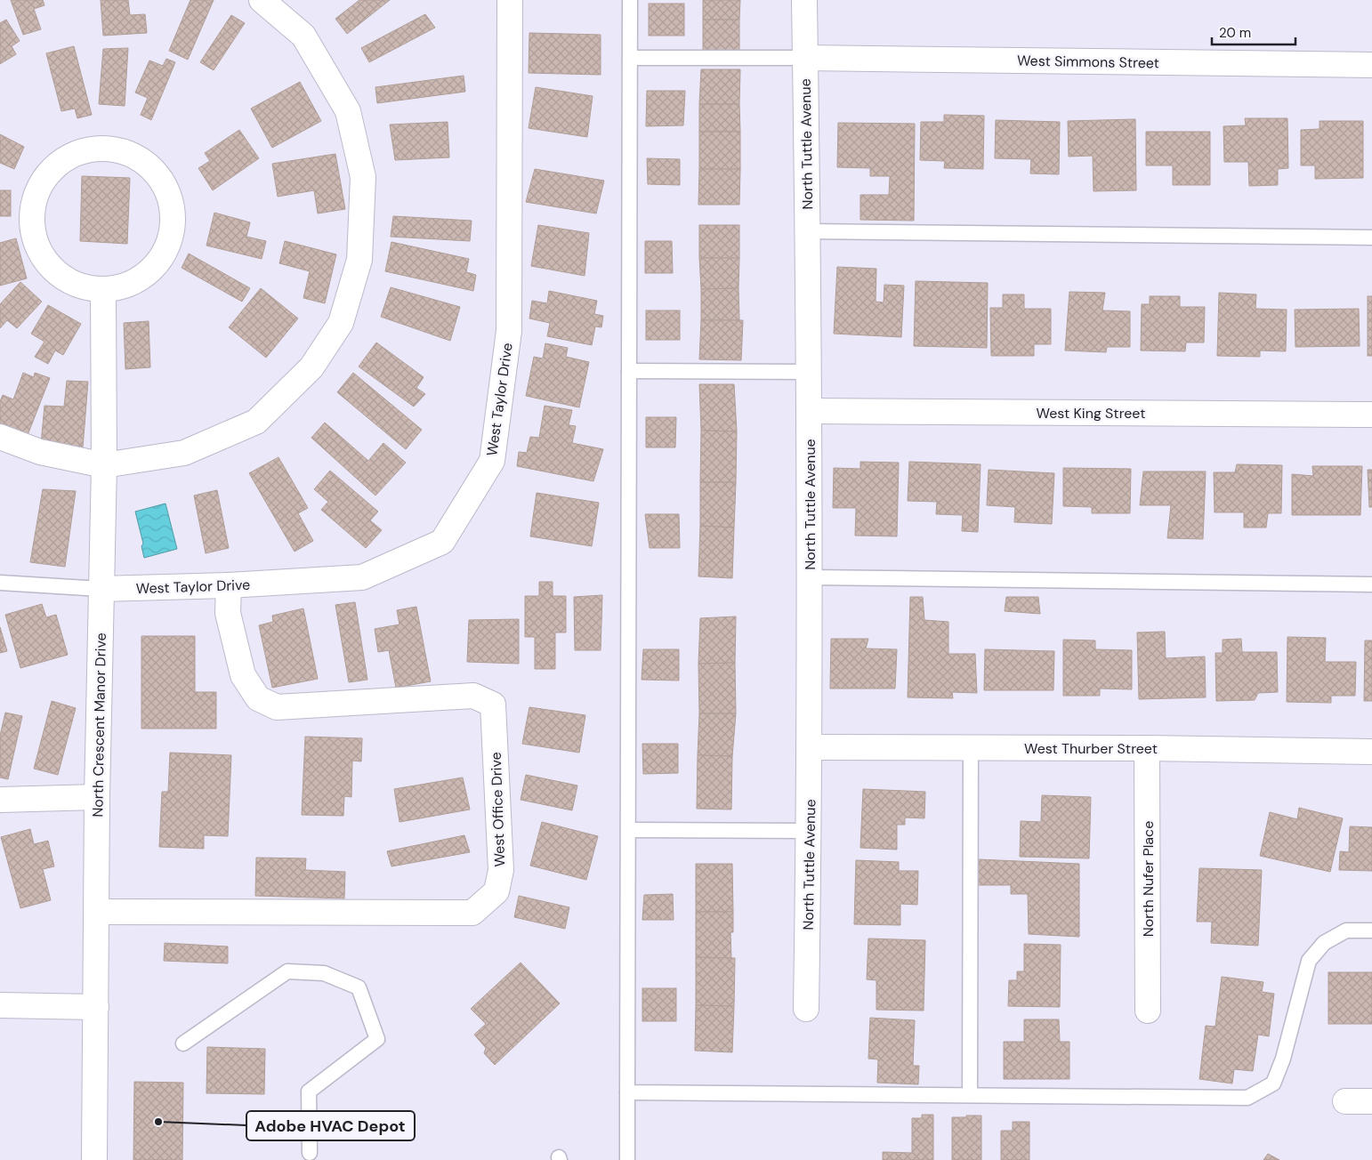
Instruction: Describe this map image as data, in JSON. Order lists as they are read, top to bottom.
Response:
{
  "streets": {
    "street": [
      "West Simmons Street",
      "North Tuttle Avenue",
      "West Taylor Drive",
      "West King Street",
      "North Crescent Manor Drive",
      "West Thurber Street",
      "West Office Drive",
      "North Nufer Place"
    ]
  },
  "crossings": [
    ["West Simmons Street", "North Tuttle Avenue"],
    ["North Tuttle Avenue", "West King Street"],
    ["North Tuttle Avenue", "West Thurber Street"],
    ["West Taylor Drive", "North Crescent Manor Drive"],
    ["West Taylor Drive", "West Office Drive"],
    ["North Crescent Manor Drive", "West Office Drive"],
    ["West Thurber Street", "North Nufer Place"]
  ],
  "places": ["Adobe HVAC Depot"],
  "scale_bar": "20 m"
}
